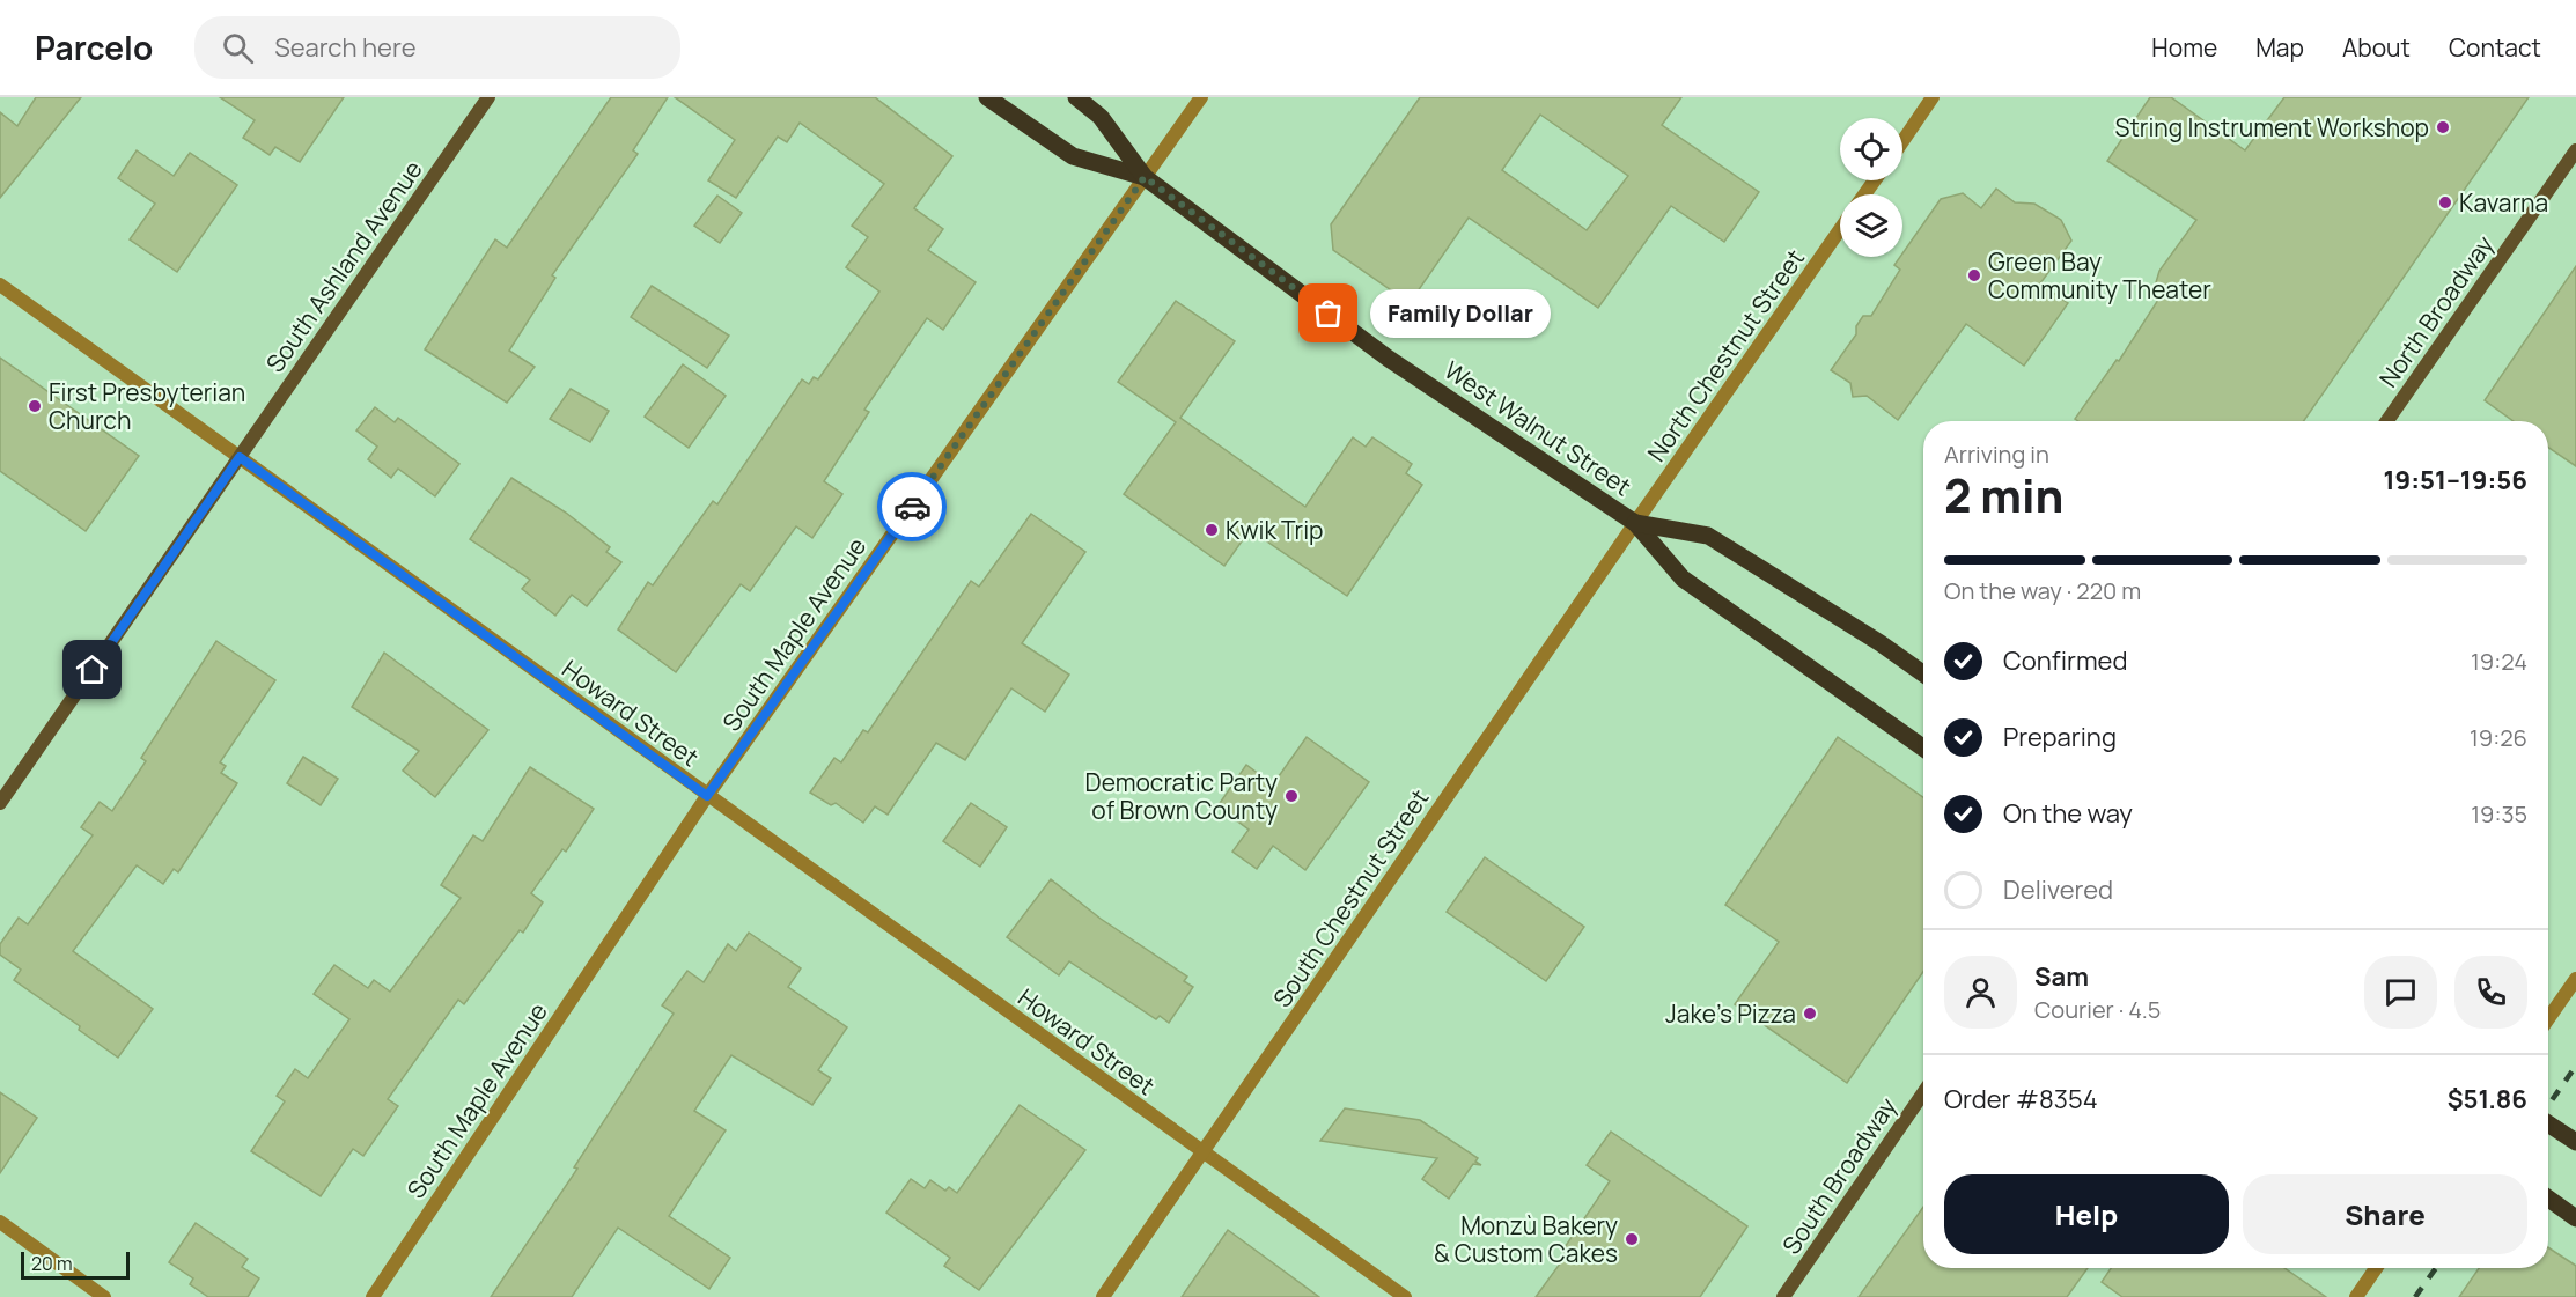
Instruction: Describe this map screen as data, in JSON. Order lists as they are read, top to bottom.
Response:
{
  "streets": {
    "main road": [
      "South Ashland Avenue",
      "North Broadway",
      "West Walnut Street",
      "South Broadway"
    ],
    "street": [
      "North Chestnut Street",
      "South Maple Avenue",
      "Howard Street",
      "South Chestnut Street"
    ]
  },
  "crossings": [
    ["South Ashland Avenue", "Howard Street"],
    ["North Chestnut Street", "West Walnut Street"],
    ["North Chestnut Street", "South Chestnut Street"],
    ["West Walnut Street", "South Maple Avenue"],
    ["West Walnut Street", "South Chestnut Street"],
    ["South Maple Avenue", "Howard Street"],
    ["Howard Street", "South Chestnut Street"]
  ],
  "places": [
    "String Instrument Workshop",
    "Kavarna",
    "Green Bay Community Theater",
    "Family Dollar",
    "First Presbyterian Church",
    "Kwik Trip",
    "Democratic Party of Brown County",
    "Jake's Pizza",
    "Monzù Bakery & Custom Cakes"
  ],
  "scale_bar": "20 m",
  "page": {
    "header": "Parcelo",
    "search": "Search here",
    "nav": [
      "Home",
      "Map",
      "About",
      "Contact"
    ],
    "bubble": "Family Dollar",
    "heading": ["2 min", "Arriving in", "19:51–19:56"],
    "panel": [
      "Sam",
      "Courier · 4.5",
      "Order #8354",
      "$51.86"
    ],
    "bar": "On the way · 220 m",
    "list": [
      ["Confirmed", "19:24"],
      ["Preparing", "19:26"],
      ["On the way", "19:35"],
      "Delivered"
    ],
    "buttons": ["Help", "Share"],
    "scale": "20 m"
  }
}
